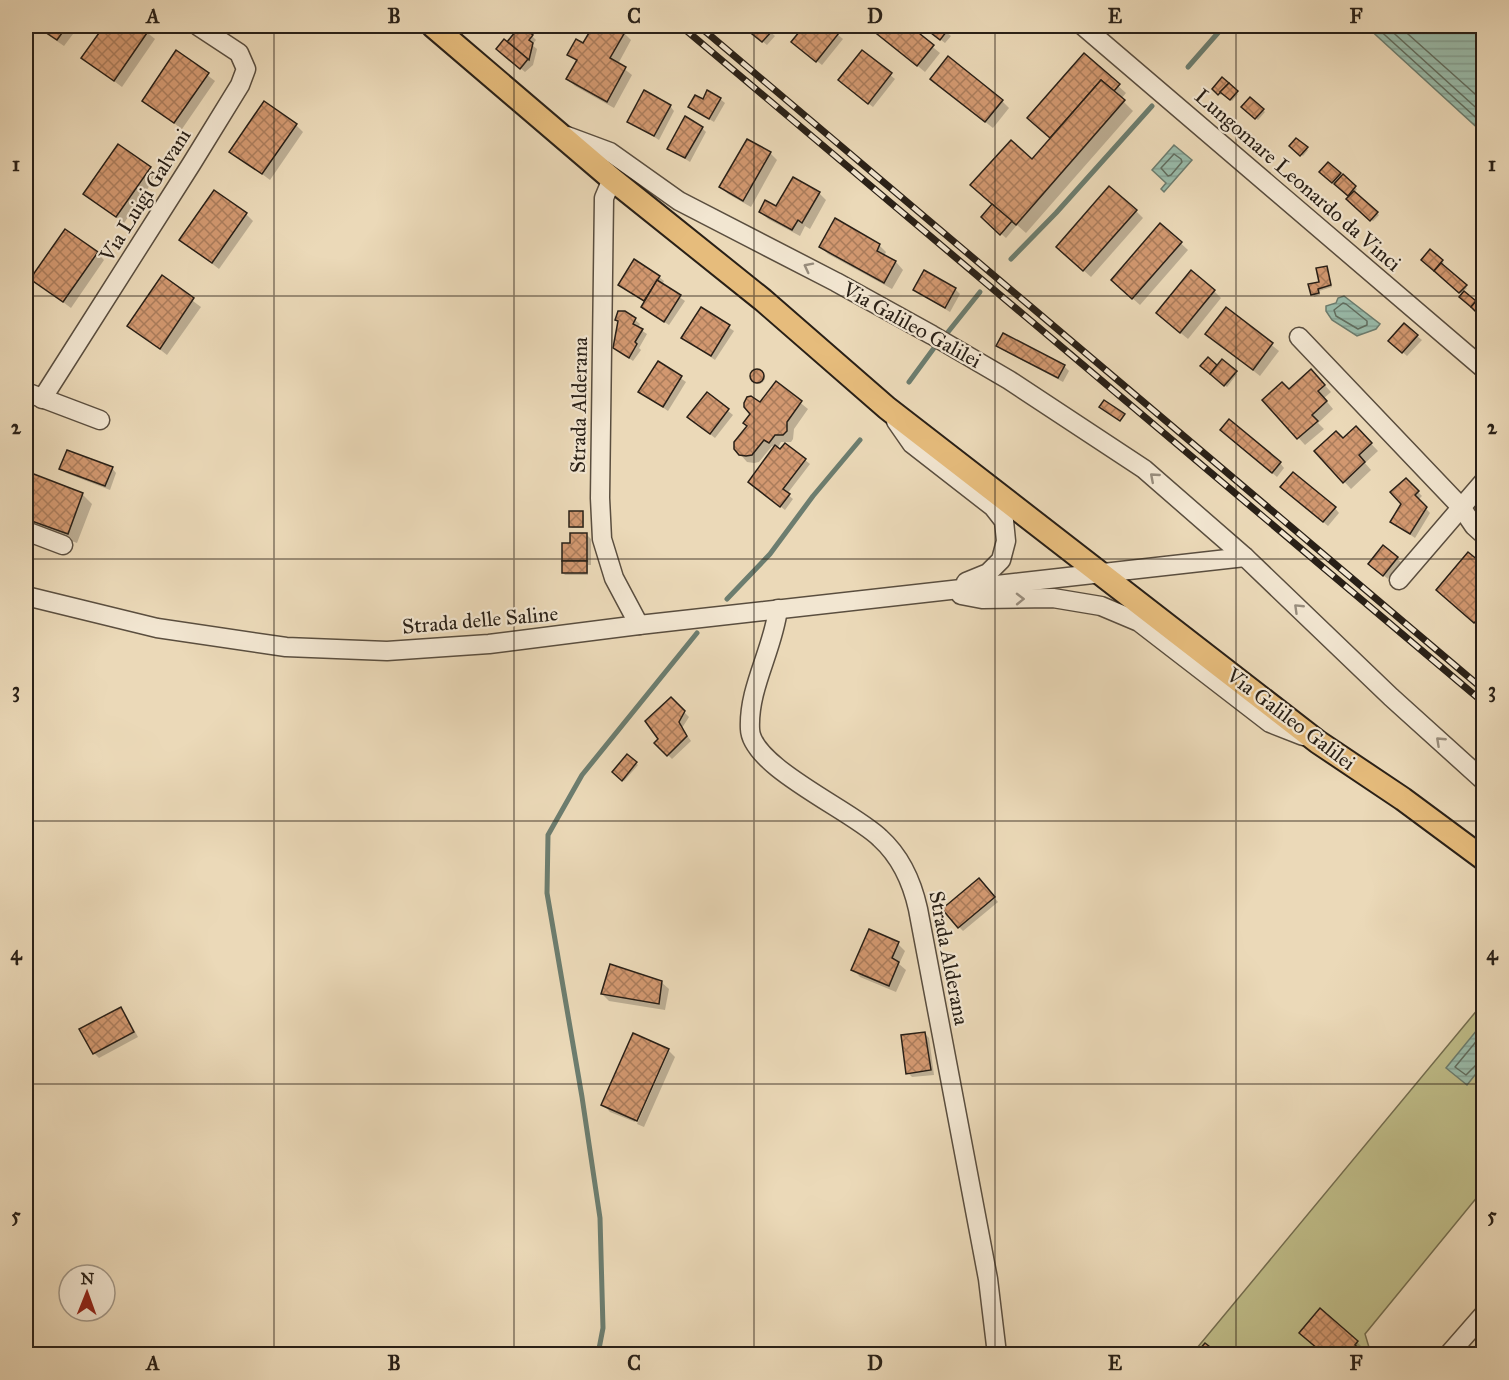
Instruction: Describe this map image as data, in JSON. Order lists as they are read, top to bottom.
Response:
{
  "streets": {
    "main road": ["Via Galileo Galilei"],
    "street": [
      "Lungomare Leonardo da Vinci",
      "Via Luigi Galvani",
      "Strada Alderana",
      "Strada delle Saline"
    ]
  },
  "crossings": [
    ["Via Galileo Galilei", "Strada Alderana"],
    ["Via Galileo Galilei", "Strada delle Saline"],
    ["Strada Alderana", "Strada delle Saline"]
  ],
  "north": "top",
  "grid": {
    "columns": [
      "A",
      "B",
      "C",
      "D",
      "E",
      "F"
    ],
    "rows": [
      "1",
      "2",
      "3",
      "4",
      "5"
    ]
  }
}
